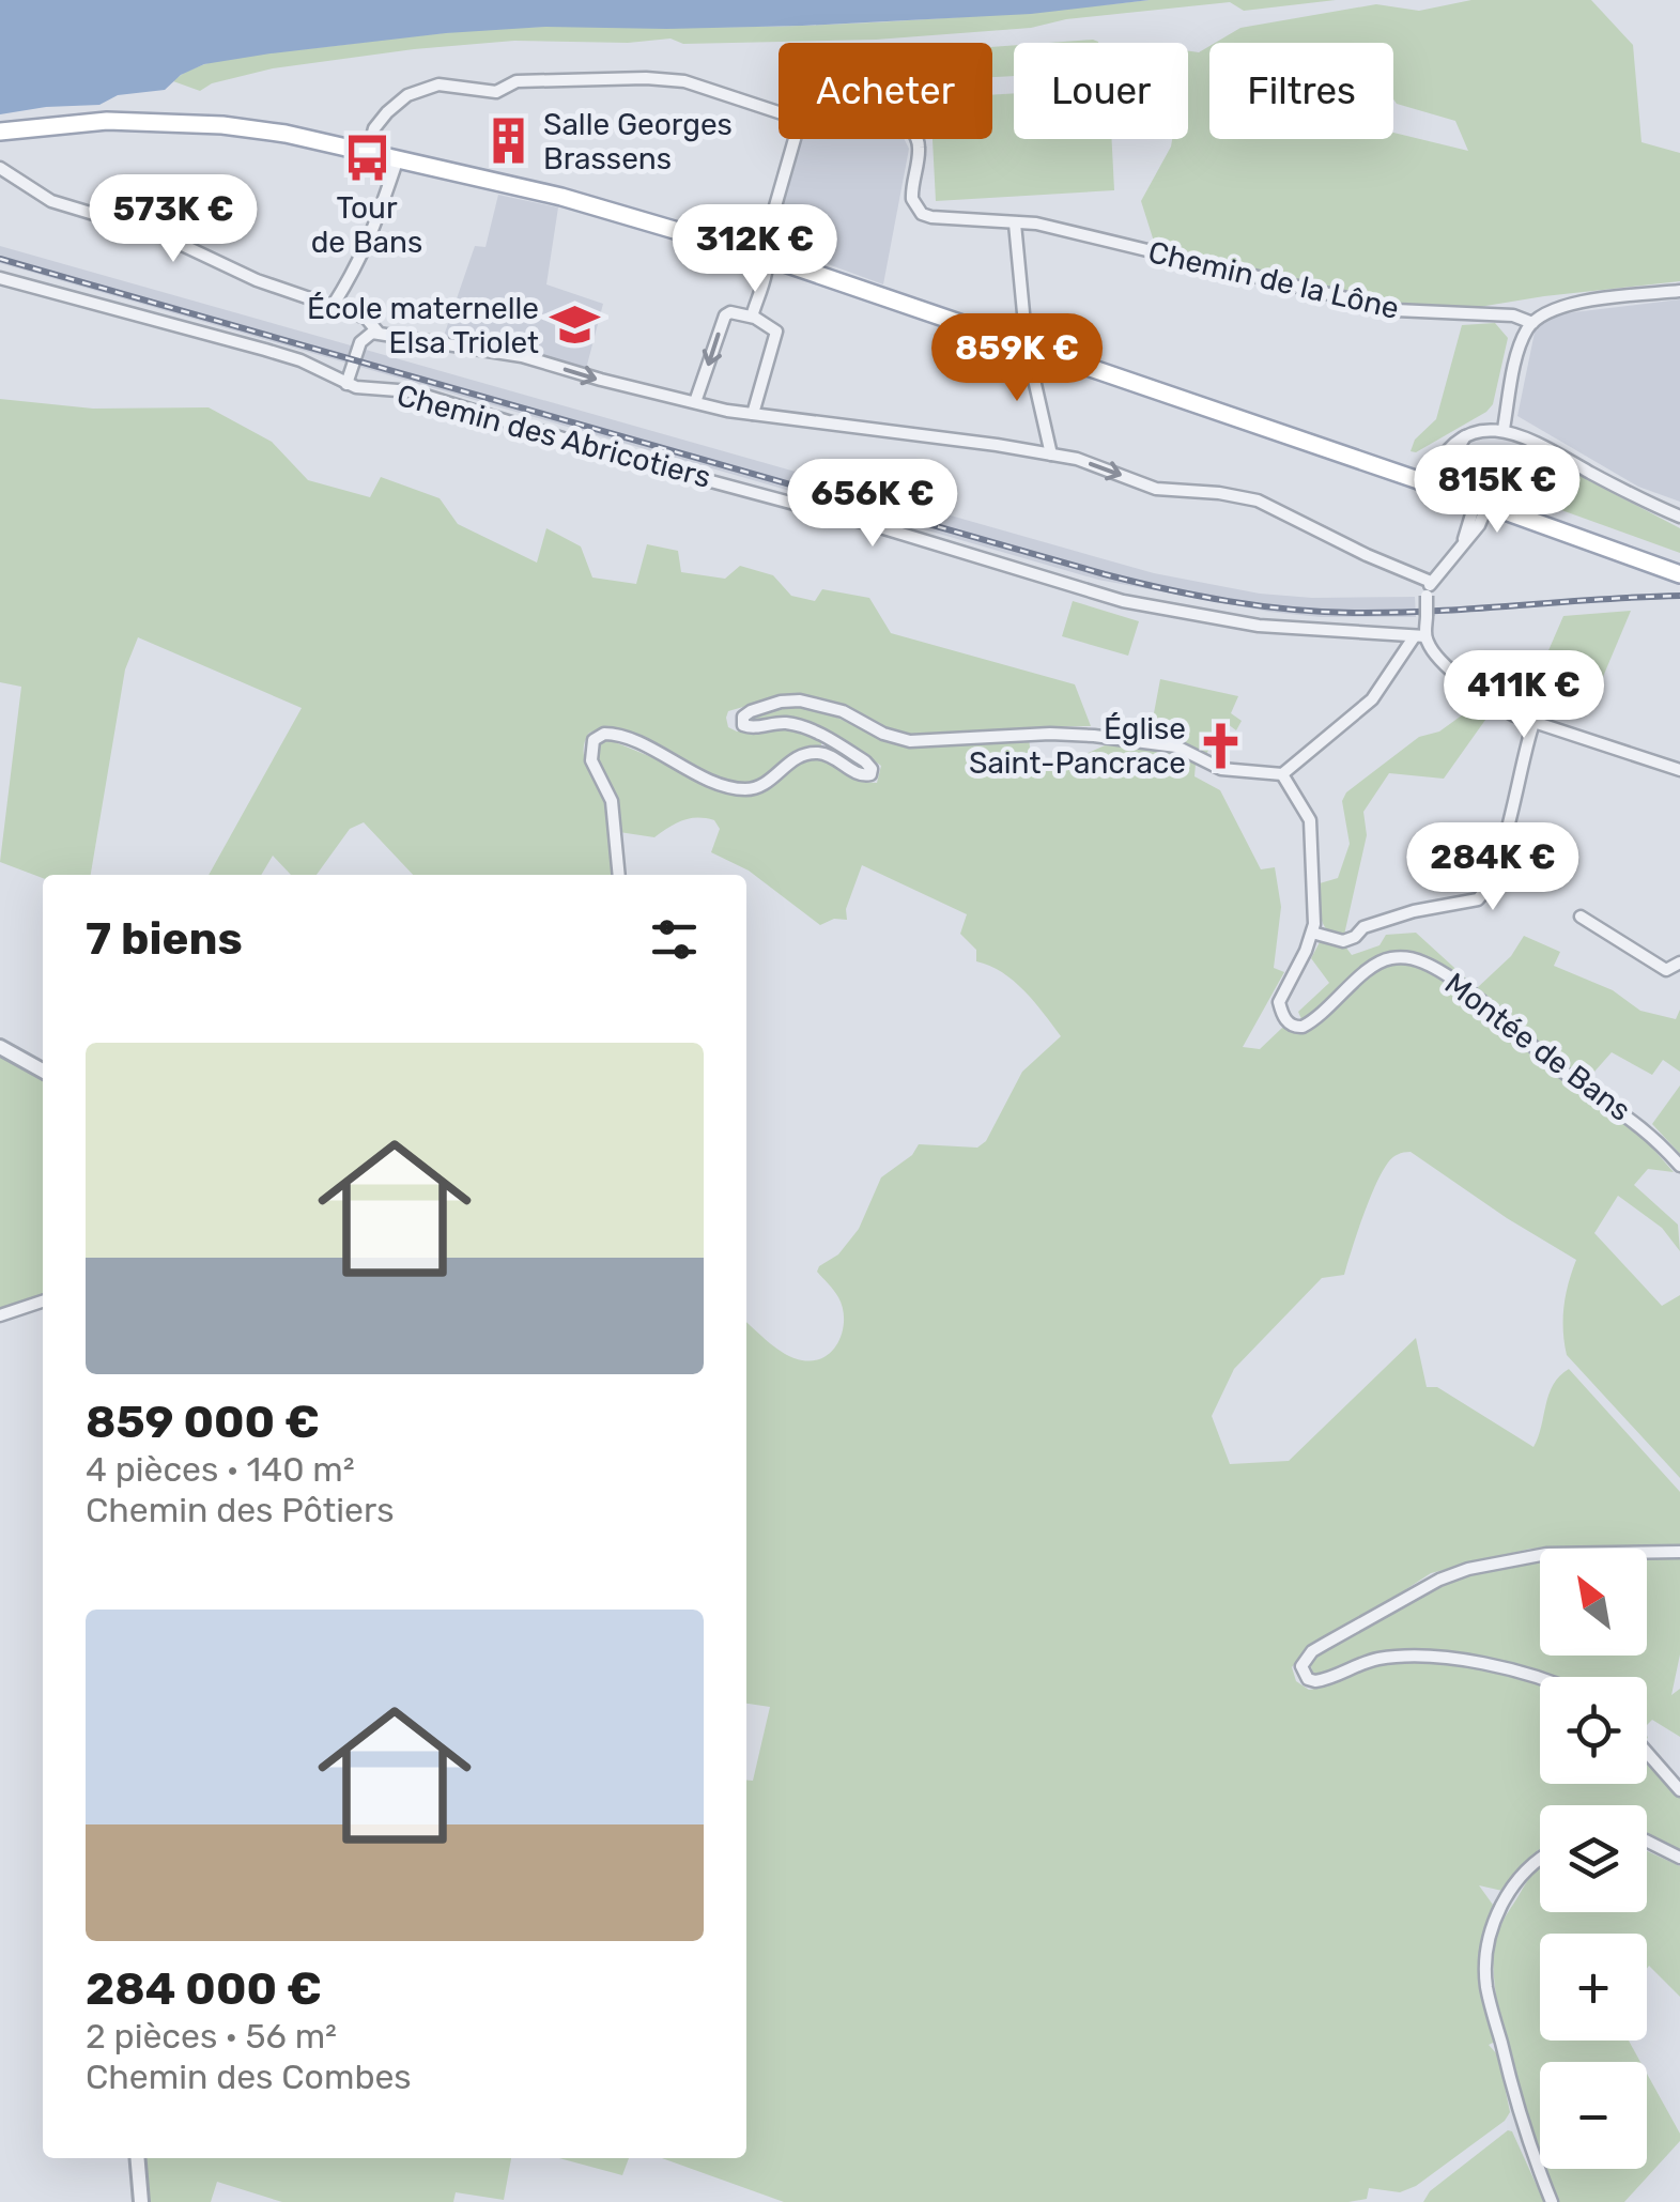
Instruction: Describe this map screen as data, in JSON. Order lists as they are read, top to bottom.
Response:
{
  "streets": {
    "street": ["Chemin de la Lône", "Chemin des Abricotiers", "Montée de Bans"]
  },
  "places": {
    "building": ["Salle Georges Brassens"],
    "bus stop": ["Tour de Bans"],
    "school or university": ["École maternelle Elsa Triolet"],
    "church": ["Église Saint-Pancrace"]
  },
  "north": "top left",
  "page": {
    "chip": ["Acheter", "Louer", "Filtres"],
    "price": [
      "573K €",
      "312K €",
      "859K €",
      "815K €",
      "656K €",
      "411K €",
      "284K €"
    ],
    "heading": "7 biens",
    "list": [
      {
        "name": "859 000 €",
        "note": "4 pièces · 140 m² · Chemin des Pôtiers"
      },
      {
        "name": "284 000 €",
        "note": "2 pièces · 56 m² · Chemin des Combes"
      }
    ],
    "map_buttons": ["+", "−"]
  }
}
